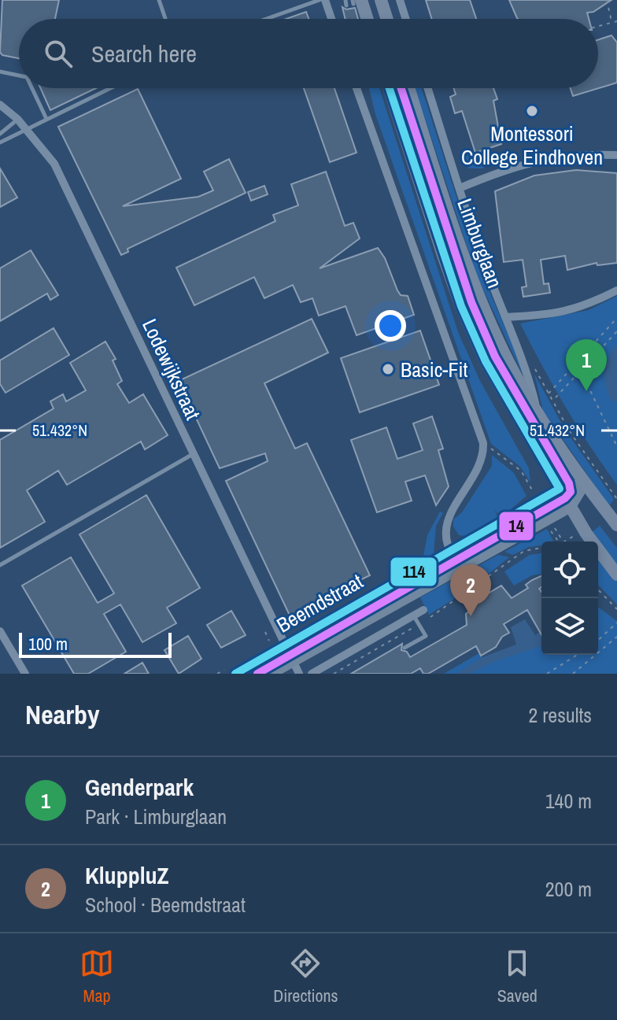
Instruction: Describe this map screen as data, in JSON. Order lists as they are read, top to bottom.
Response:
{
  "streets": {
    "main road": ["Limburglaan", "Beemdstraat"],
    "street": ["Lodewijkstraat"]
  },
  "crossings": [
    ["Limburglaan", "Beemdstraat"],
    ["Lodewijkstraat", "Beemdstraat"]
  ],
  "places": ["Montessori College Eindhoven", "Basic-Fit"],
  "lines": ["transit line 114", "transit line 14"],
  "scale_bar": "100 m",
  "page": {
    "search": "Search here",
    "pins": ["1", "2"],
    "scale": "100 m",
    "heading": ["Nearby", "2 results"],
    "list": [
      {
        "mark": "1",
        "name": "Genderpark",
        "note": "Park · Limburglaan",
        "value": "140 m"
      },
      {
        "mark": "2",
        "name": "KluppluZ",
        "note": "School · Beemdstraat",
        "value": "200 m"
      }
    ],
    "nav": ["Map", "Directions", "Saved"]
  },
  "coordinates": ["51.432°N"]
}
